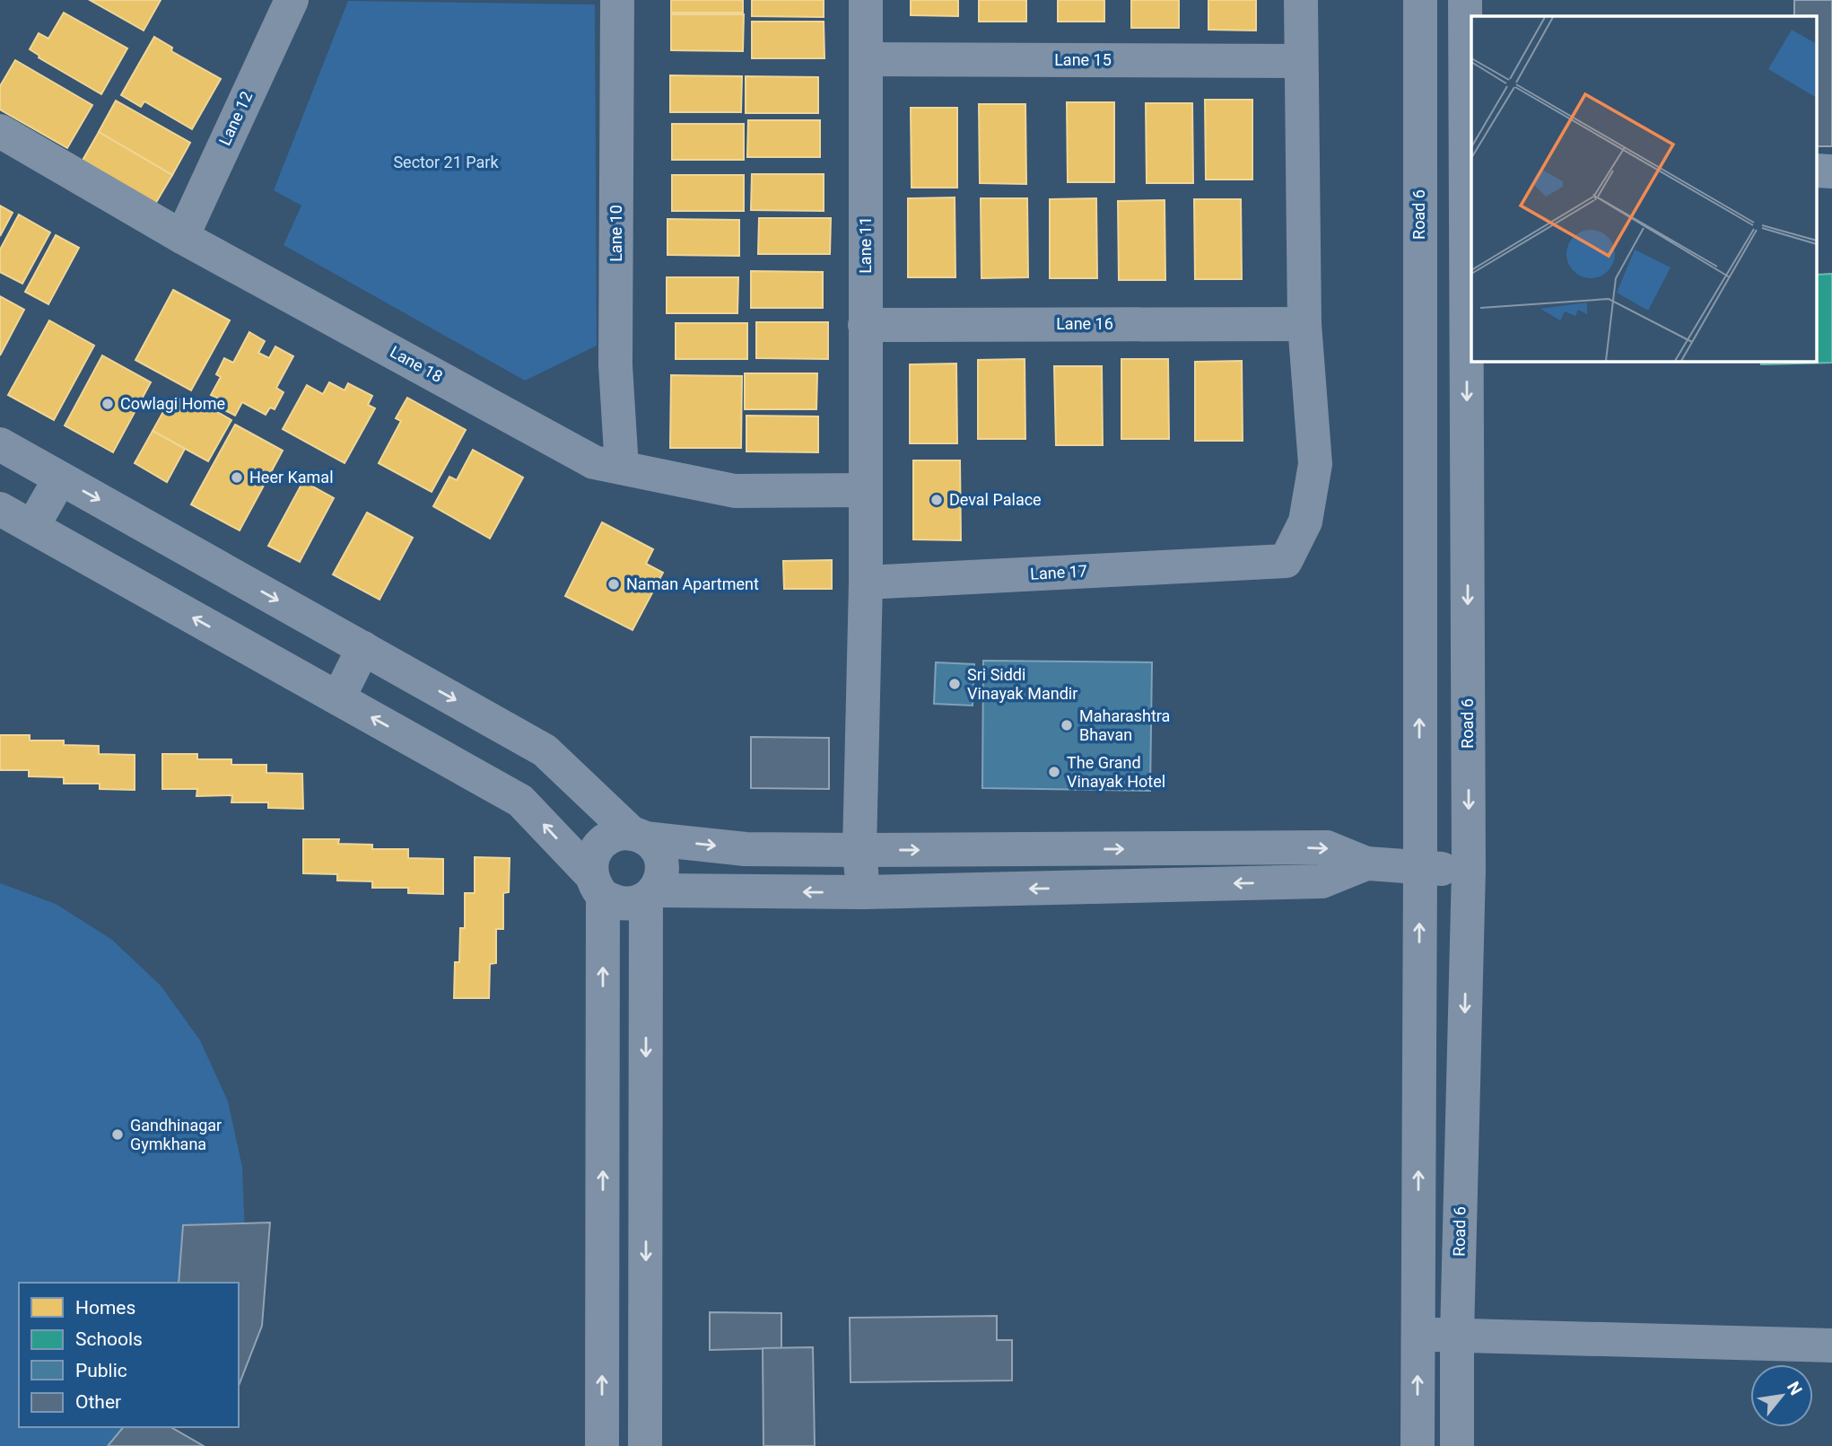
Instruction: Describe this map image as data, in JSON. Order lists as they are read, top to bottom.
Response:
{
  "streets": {
    "street": [
      "Lane 15",
      "Lane 12",
      "Road 6",
      "Lane 10",
      "Lane 11",
      "Lane 16",
      "Lane 18",
      "Lane 17"
    ]
  },
  "crossings": [
    ["Lane 15", "Lane 11"],
    ["Lane 12", "Lane 18"],
    ["Lane 10", "Lane 18"],
    ["Lane 11", "Lane 16"],
    ["Lane 11", "Lane 18"],
    ["Lane 11", "Lane 17"],
    ["Lane 16", "Lane 17"]
  ],
  "parks": ["Sector 21 Park"],
  "places": [
    "Cowlagi Home",
    "Heer Kamal",
    "Deval Palace",
    "Naman Apartment",
    "Sri Siddi Vinayak Mandir",
    "Maharashtra Bhavan",
    "The Grand Vinayak Hotel",
    "Gandhinagar Gymkhana"
  ],
  "legend": [
    "Homes",
    "Schools",
    "Public",
    "Other"
  ],
  "north": "top right"
}
